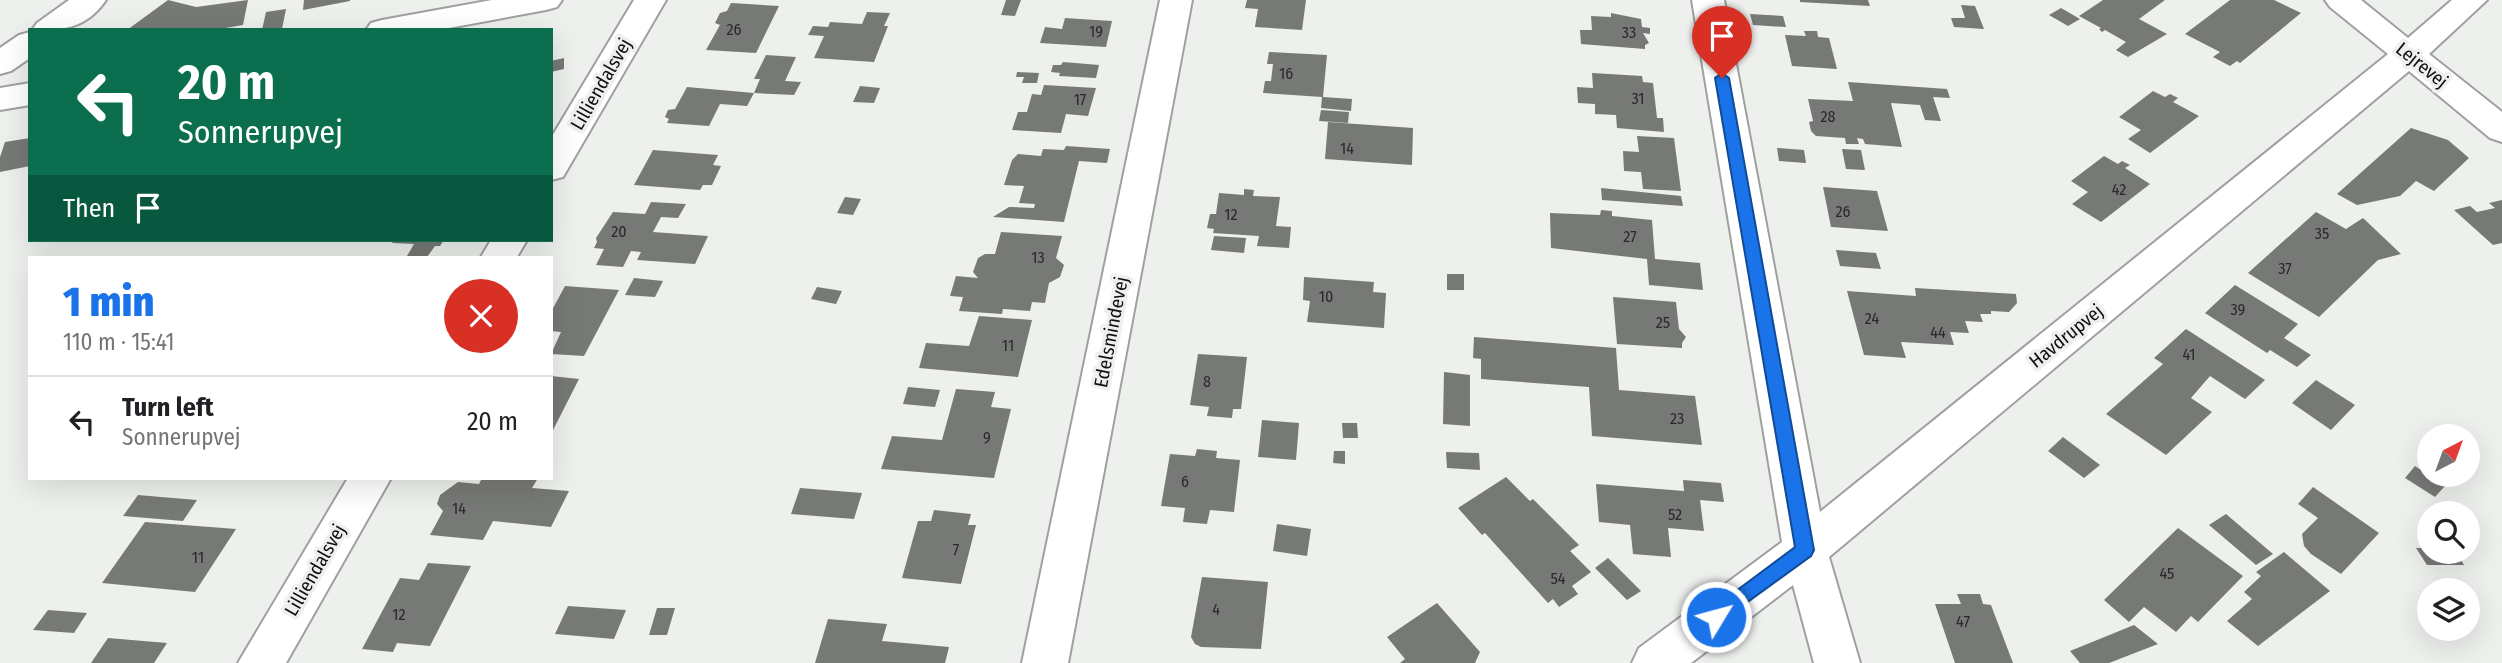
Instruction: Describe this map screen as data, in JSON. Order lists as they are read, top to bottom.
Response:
{
  "streets": {
    "street": [
      "Lejrevej",
      "Lilliendalsvej",
      "Edelsmindevej",
      "Havdrupvej"
    ]
  },
  "crossings": [
    ["Lejrevej", "Havdrupvej"]
  ],
  "house_numbers": [
    "26",
    "19",
    "33",
    "16",
    "31",
    "17",
    "28",
    "14",
    "42",
    "26",
    "12",
    "20",
    "35",
    "27",
    "13",
    "37",
    "10",
    "39",
    "24",
    "25",
    "44",
    "11",
    "41",
    "8",
    "23",
    "9",
    "6",
    "14",
    "52",
    "7",
    "11",
    "45",
    "54",
    "4",
    "12",
    "47"
  ],
  "north": "top right",
  "page": {
    "turn": ["20 m", "Sonnerupvej"],
    "then": "Then",
    "heading": ["1 min", "110 m · 15:41"],
    "list": [
      {
        "name": "Turn left",
        "note": "Sonnerupvej",
        "value": "20 m"
      }
    ]
  }
}
